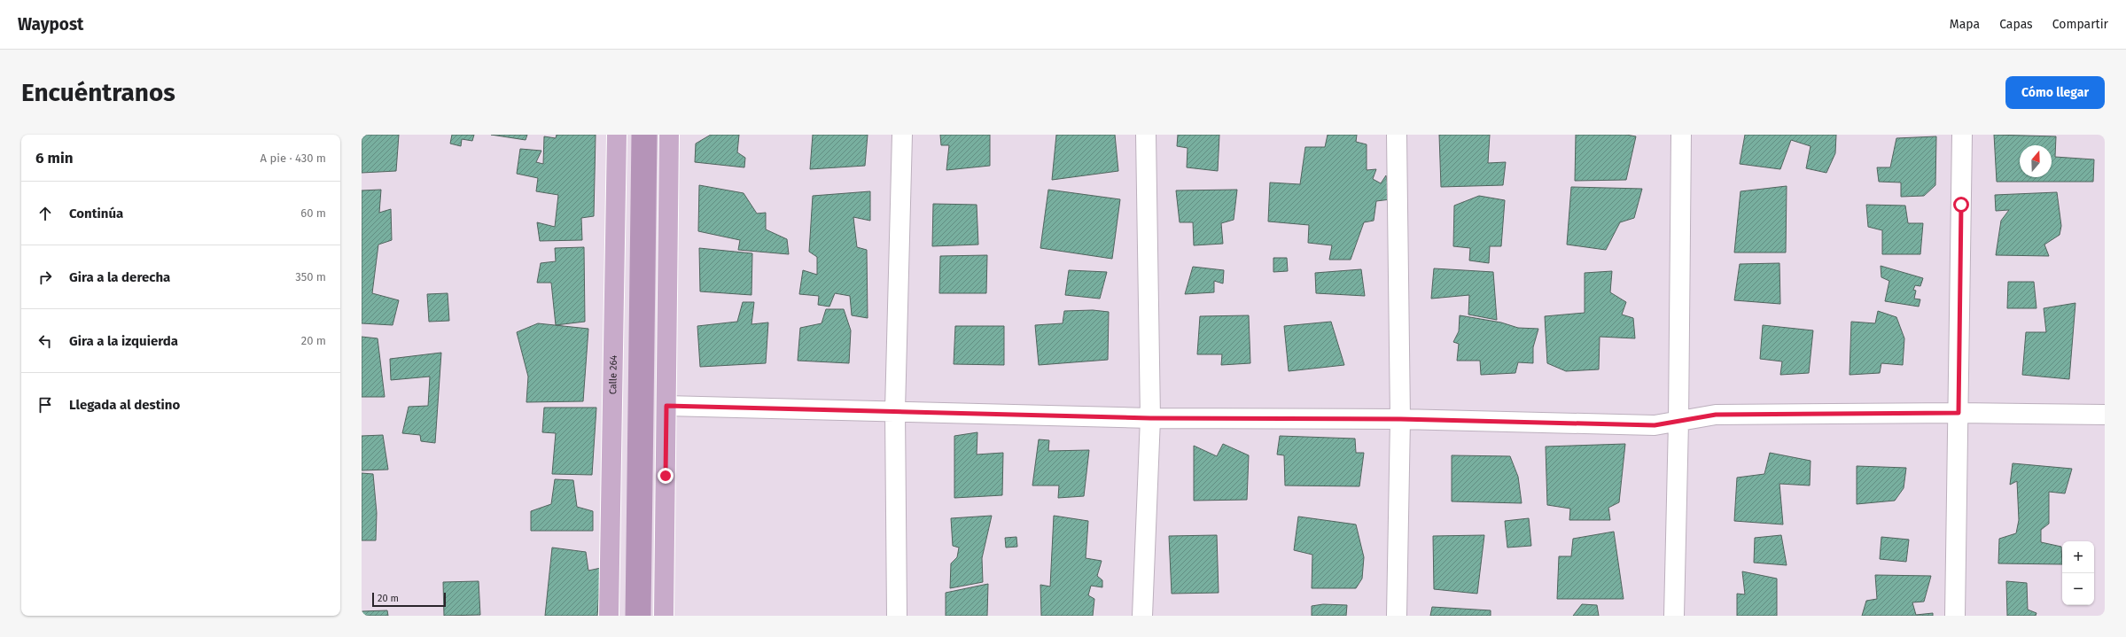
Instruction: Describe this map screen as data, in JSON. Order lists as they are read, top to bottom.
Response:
{
  "streets": {
    "main road": ["Calle 264"]
  },
  "scale_bar": "20 m",
  "north": "top",
  "page": {
    "header": "Waypost",
    "nav": ["Mapa", "Capas", "Compartir"],
    "buttons": "Cómo llegar",
    "title": "Encuéntranos",
    "heading": ["6 min", "A pie · 430 m"],
    "list": [
      ["Continúa", "60 m"],
      ["Gira a la derecha", "350 m"],
      ["Gira a la izquierda", "20 m"],
      "Llegada al destino"
    ],
    "map_buttons": ["+", "−"],
    "scale": "20 m"
  }
}
